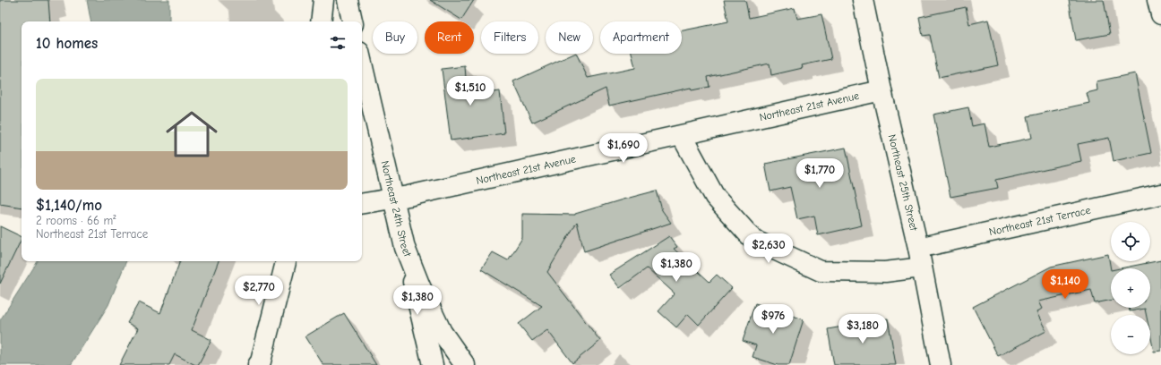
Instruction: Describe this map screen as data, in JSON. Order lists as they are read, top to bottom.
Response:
{
  "streets": {
    "street": [
      "Northeast 21st Avenue",
      "Northeast 25th Street",
      "Northeast 24th Street",
      "Northeast 21st Terrace"
    ]
  },
  "crossings": [
    ["Northeast 21st Avenue", "Northeast 25th Street"],
    ["Northeast 21st Avenue", "Northeast 24th Street"],
    ["Northeast 25th Street", "Northeast 21st Terrace"]
  ],
  "page": {
    "chip": [
      "Buy",
      "Rent",
      "Filters",
      "New",
      "Apartment"
    ],
    "heading": "10 homes",
    "list": [
      {
        "name": "$1,140/mo",
        "note": "2 rooms · 66 m² · Northeast 21st Terrace"
      }
    ],
    "price": [
      "$1,510",
      "$1,690",
      "$1,770",
      "$2,630",
      "$1,380",
      "$1,140",
      "$2,770",
      "$1,380",
      "$976",
      "$3,180"
    ],
    "map_buttons": ["+", "−"]
  }
}
